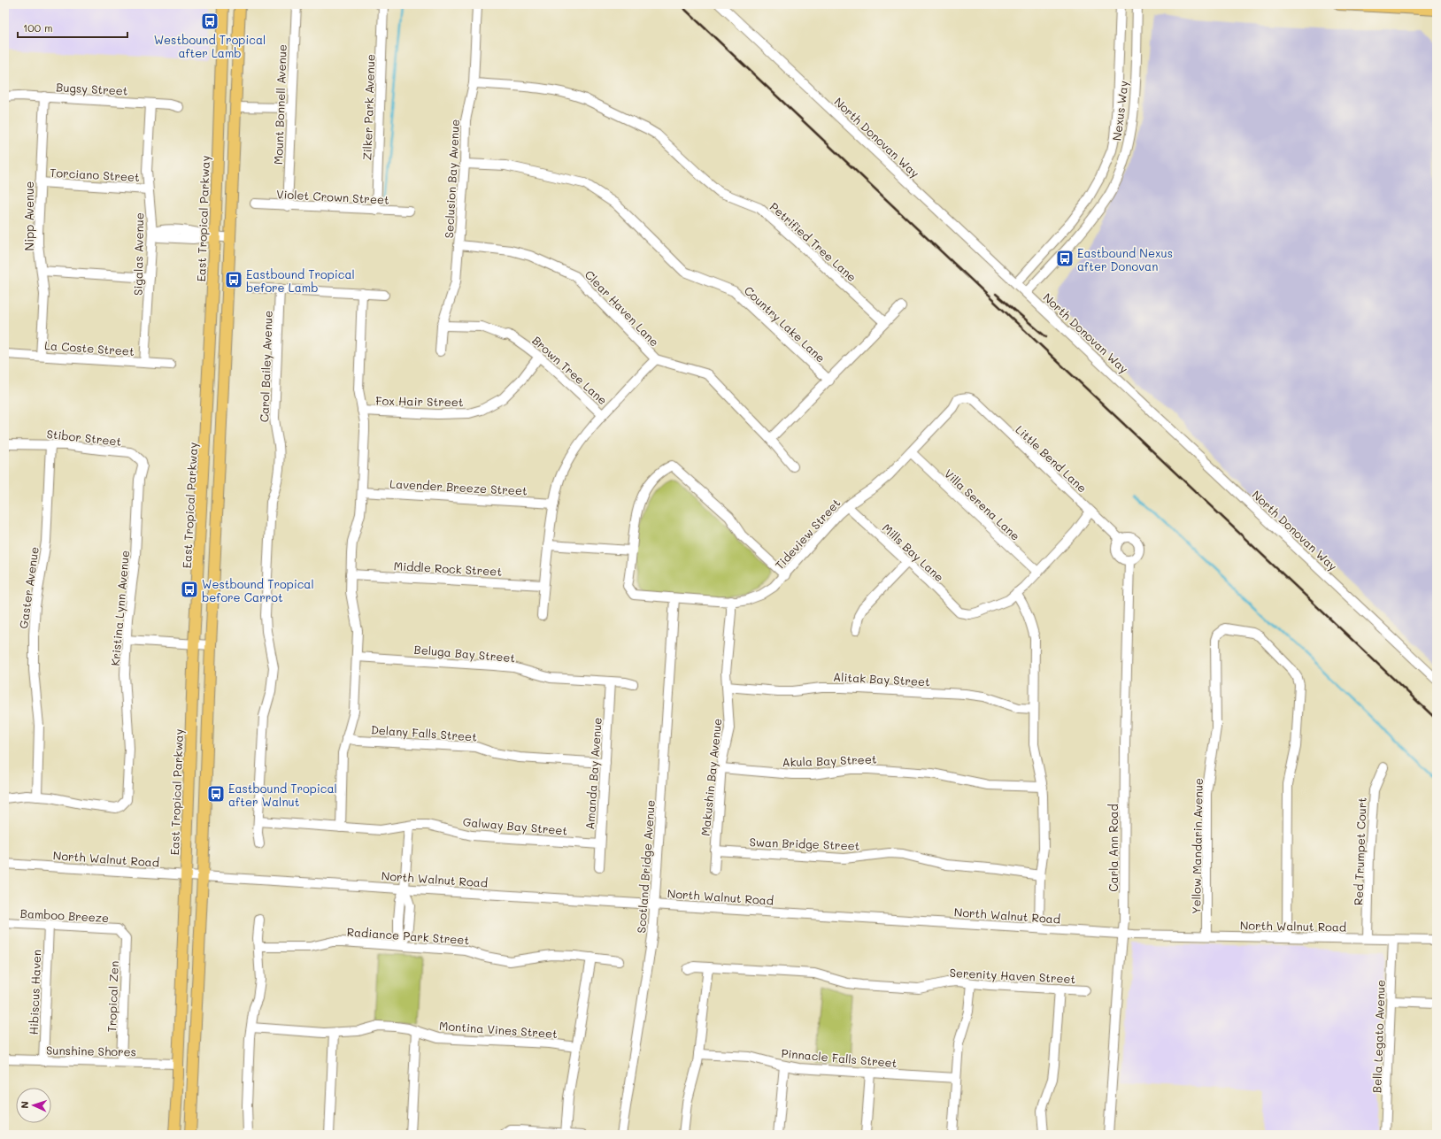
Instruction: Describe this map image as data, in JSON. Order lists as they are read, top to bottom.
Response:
{
  "streets": {
    "main road": ["East Tropical Parkway"],
    "street": [
      "Bugsy Street",
      "Mount Bonnell Avenue",
      "Zilker Park Avenue",
      "Nexus Way",
      "North Donovan Way",
      "Torciano Street",
      "Seclusion Bay Avenue",
      "Violet Crown Street",
      "Nipp Avenue",
      "Petrified Tree Lane",
      "Sigalas Avenue",
      "Clear Haven Lane",
      "Country Lake Lane",
      "La Coste Street",
      "Carol Bailey Avenue",
      "Brown Tree Lane",
      "Fox Hair Street",
      "Stibor Street",
      "Little Bend Lane",
      "Lavender Breeze Street",
      "Villa Serena Lane",
      "Tideview Street",
      "Mills Bay Lane",
      "Middle Rock Street",
      "Gaster Avenue",
      "Kristina Lynn Avenue",
      "Beluga Bay Street",
      "Alitak Bay Street",
      "Delany Falls Street",
      "Akula Bay Street",
      "Amanda Bay Avenue",
      "Makushin Bay Avenue",
      "Galway Bay Street",
      "Swan Bridge Street",
      "Yellow Mandarin Avenue",
      "Carla Ann Road",
      "Red Trumpet Court",
      "North Walnut Road",
      "Scotland Bridge Avenue",
      "Bamboo Breeze",
      "Radiance Park Street",
      "Serenity Haven Street",
      "Hibiscus Haven",
      "Tropical Zen",
      "Montina Vines Street",
      "Bella Legato Avenue",
      "Sunshine Shores",
      "Pinnacle Falls Street"
    ]
  },
  "crossings": [
    ["Bugsy Street", "Nipp Avenue"],
    ["Bugsy Street", "Sigalas Avenue"],
    ["Mount Bonnell Avenue", "Violet Crown Street"],
    ["Zilker Park Avenue", "Violet Crown Street"],
    ["Nexus Way", "North Donovan Way"],
    ["Torciano Street", "Nipp Avenue"],
    ["Torciano Street", "Sigalas Avenue"],
    ["Seclusion Bay Avenue", "Petrified Tree Lane"],
    ["Seclusion Bay Avenue", "Clear Haven Lane"],
    ["Seclusion Bay Avenue", "Country Lake Lane"],
    ["Seclusion Bay Avenue", "Brown Tree Lane"],
    ["Nipp Avenue", "La Coste Street"],
    ["East Tropical Parkway", "North Walnut Road"],
    ["East Tropical Parkway", "Sunshine Shores"],
    ["Sigalas Avenue", "La Coste Street"],
    ["Carol Bailey Avenue", "Galway Bay Street"],
    ["Brown Tree Lane", "Fox Hair Street"],
    ["Stibor Street", "Gaster Avenue"],
    ["Stibor Street", "Kristina Lynn Avenue"],
    ["Little Bend Lane", "Tideview Street"],
    ["Little Bend Lane", "Carla Ann Road"],
    ["Villa Serena Lane", "Tideview Street"],
    ["Tideview Street", "Mills Bay Lane"],
    ["Tideview Street", "Makushin Bay Avenue"],
    ["Tideview Street", "Scotland Bridge Avenue"],
    ["Gaster Avenue", "Kristina Lynn Avenue"],
    ["Beluga Bay Street", "Amanda Bay Avenue"],
    ["Alitak Bay Street", "Makushin Bay Avenue"],
    ["Delany Falls Street", "Amanda Bay Avenue"],
    ["Akula Bay Street", "Makushin Bay Avenue"],
    ["Amanda Bay Avenue", "Galway Bay Street"],
    ["Makushin Bay Avenue", "Swan Bridge Street"],
    ["Yellow Mandarin Avenue", "North Walnut Road"],
    ["Carla Ann Road", "North Walnut Road"],
    ["Red Trumpet Court", "North Walnut Road"],
    ["North Walnut Road", "Scotland Bridge Avenue"],
    ["North Walnut Road", "Bella Legato Avenue"],
    ["Bamboo Breeze", "Hibiscus Haven"],
    ["Bamboo Breeze", "Tropical Zen"],
    ["Hibiscus Haven", "Sunshine Shores"],
    ["Tropical Zen", "Sunshine Shores"]
  ],
  "places": {
    "bus stop": [
      "Westbound Tropical after Lamb",
      "Eastbound Nexus after Donovan",
      "Eastbound Tropical before Lamb",
      "Westbound Tropical before Carrot",
      "Eastbound Tropical after Walnut"
    ]
  },
  "scale_bar": "100 m",
  "north": "left"
}
